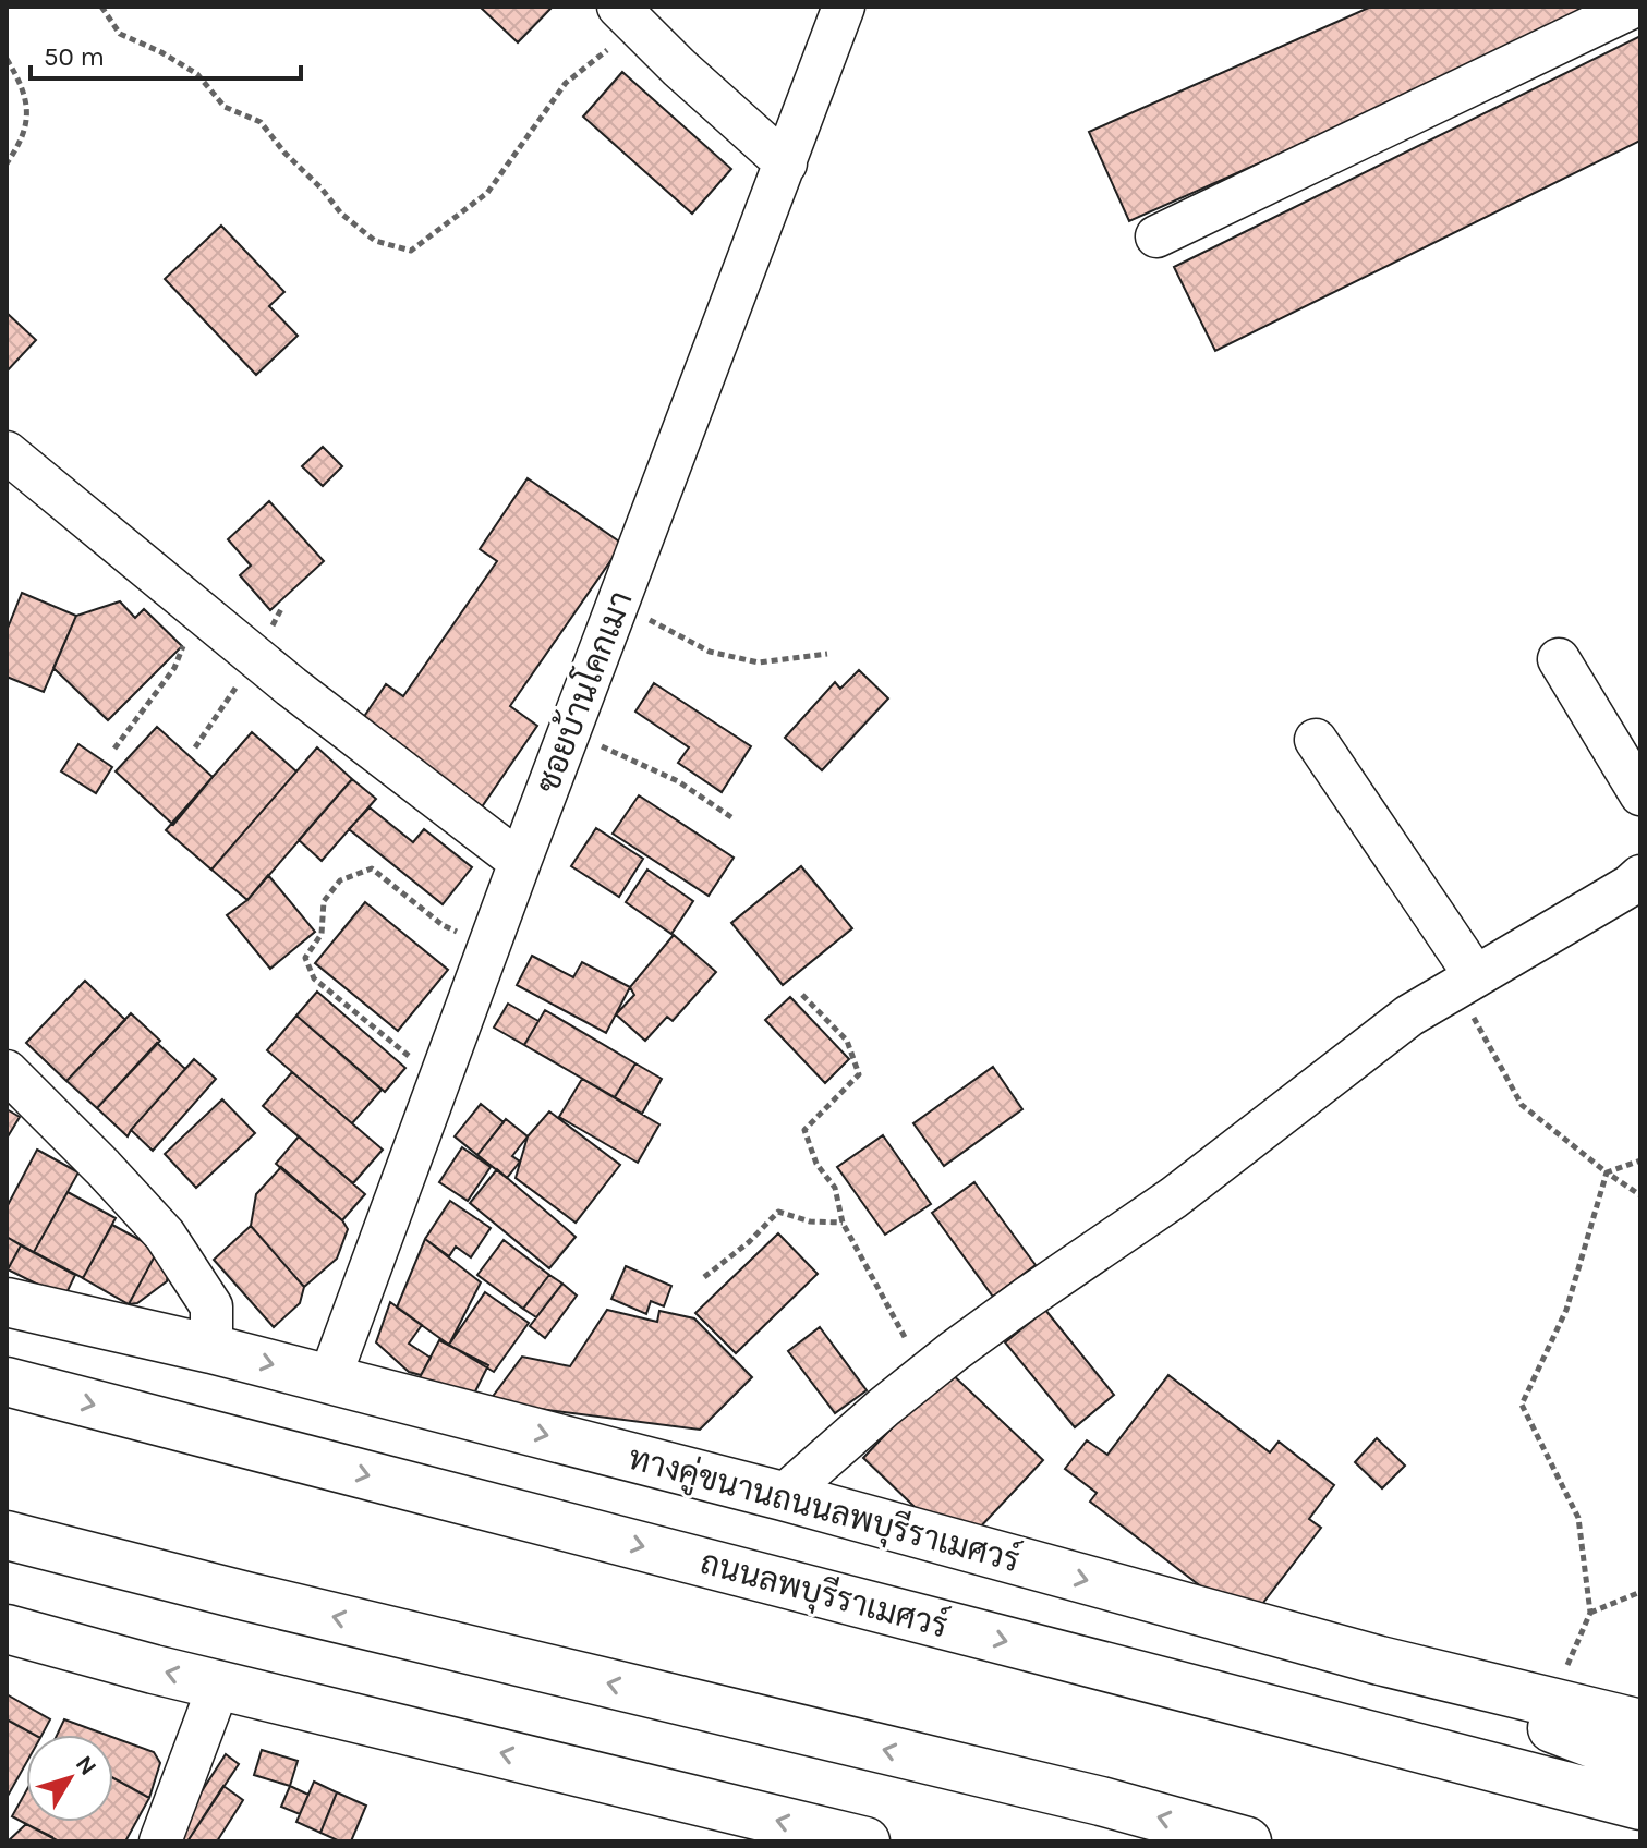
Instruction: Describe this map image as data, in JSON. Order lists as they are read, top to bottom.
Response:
{
  "streets": {
    "main road": ["ทางคู่ขนานถนนลพบุรีราเมศวร์", "ถนนลพบุรีราเมศวร์"],
    "street": ["ซอยบ้านโคกเมา"]
  },
  "crossings": [
    ["ซอยบ้านโคกเมา", "ทางคู่ขนานถนนลพบุรีราเมศวร์"]
  ],
  "scale_bar": "50 m",
  "north": "top right"
}
